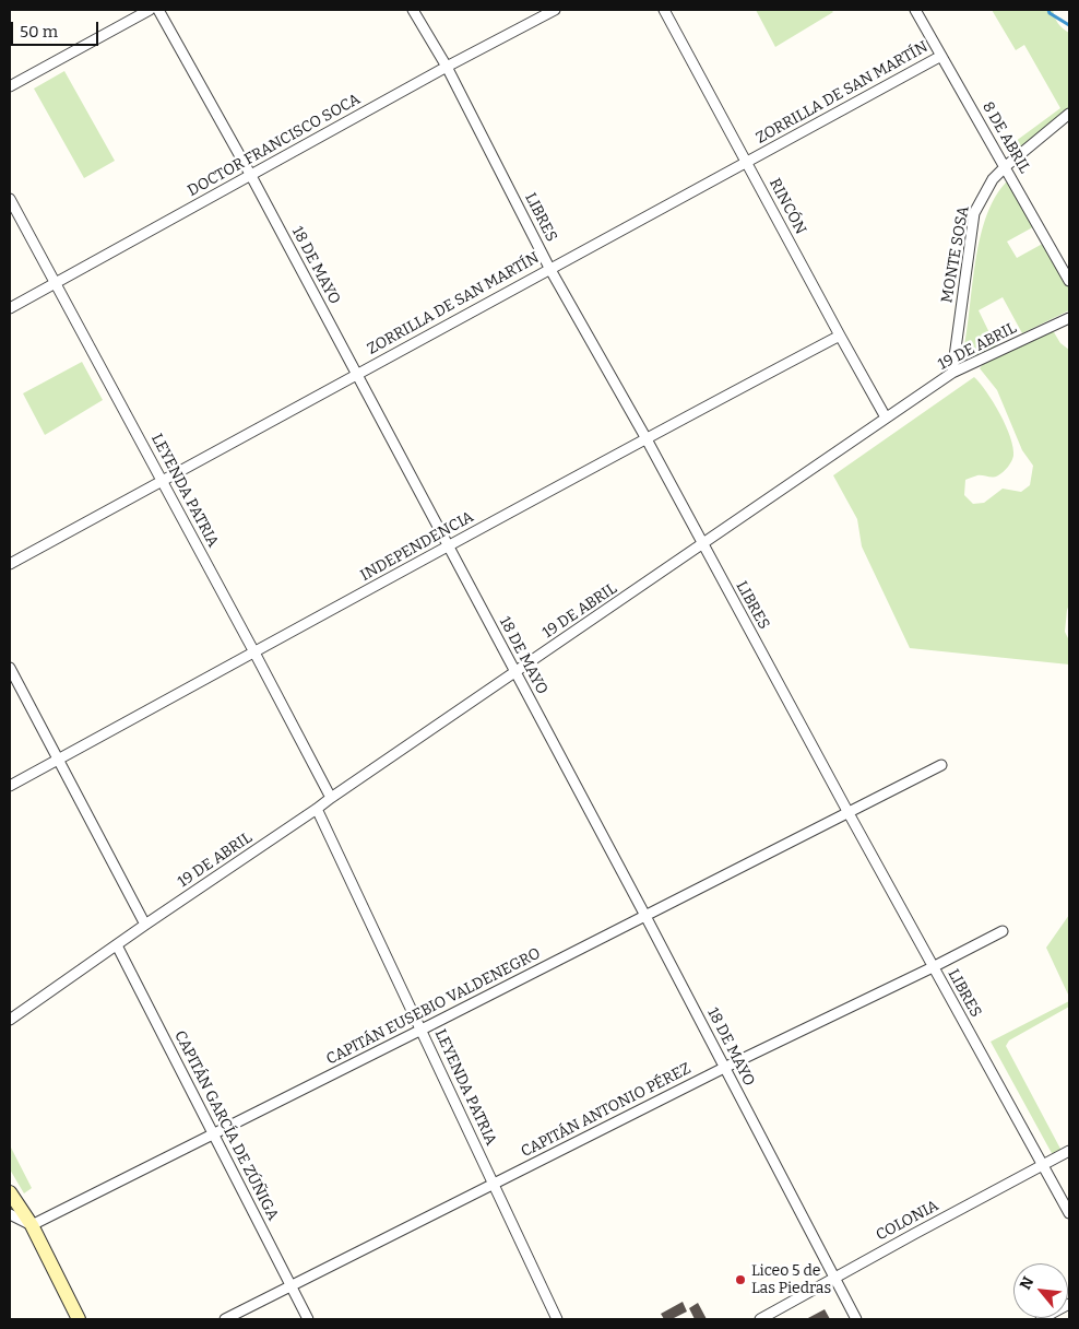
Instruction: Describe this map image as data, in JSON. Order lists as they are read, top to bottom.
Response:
{
  "streets": {
    "street": [
      "ZORRILLA DE SAN MARTÍN",
      "8 DE ABRIL",
      "DOCTOR FRANCISCO SOCA",
      "RINCÓN",
      "LIBRES",
      "MONTE SOSA",
      "18 DE MAYO",
      "19 DE ABRIL",
      "LEYENDA PATRIA",
      "INDEPENDENCIA",
      "CAPITÁN EUSEBIO VALDENEGRO",
      "CAPITÁN ANTONIO PÉREZ",
      "CAPITÁN GARCÍA DE ZÚÑIGA",
      "COLONIA"
    ]
  },
  "crossings": [
    ["ZORRILLA DE SAN MARTÍN", "8 DE ABRIL"],
    ["ZORRILLA DE SAN MARTÍN", "RINCÓN"],
    ["ZORRILLA DE SAN MARTÍN", "LIBRES"],
    ["ZORRILLA DE SAN MARTÍN", "18 DE MAYO"],
    ["ZORRILLA DE SAN MARTÍN", "LEYENDA PATRIA"],
    ["8 DE ABRIL", "MONTE SOSA"],
    ["DOCTOR FRANCISCO SOCA", "LIBRES"],
    ["DOCTOR FRANCISCO SOCA", "18 DE MAYO"],
    ["DOCTOR FRANCISCO SOCA", "LEYENDA PATRIA"],
    ["RINCÓN", "19 DE ABRIL"],
    ["RINCÓN", "INDEPENDENCIA"],
    ["LIBRES", "19 DE ABRIL"],
    ["LIBRES", "INDEPENDENCIA"],
    ["LIBRES", "CAPITÁN EUSEBIO VALDENEGRO"],
    ["LIBRES", "CAPITÁN ANTONIO PÉREZ"],
    ["LIBRES", "COLONIA"],
    ["MONTE SOSA", "19 DE ABRIL"],
    ["18 DE MAYO", "19 DE ABRIL"],
    ["18 DE MAYO", "INDEPENDENCIA"],
    ["18 DE MAYO", "CAPITÁN EUSEBIO VALDENEGRO"],
    ["18 DE MAYO", "CAPITÁN ANTONIO PÉREZ"],
    ["18 DE MAYO", "COLONIA"],
    ["19 DE ABRIL", "LEYENDA PATRIA"],
    ["19 DE ABRIL", "CAPITÁN GARCÍA DE ZÚÑIGA"],
    ["LEYENDA PATRIA", "INDEPENDENCIA"],
    ["LEYENDA PATRIA", "CAPITÁN EUSEBIO VALDENEGRO"],
    ["LEYENDA PATRIA", "CAPITÁN ANTONIO PÉREZ"],
    ["CAPITÁN EUSEBIO VALDENEGRO", "CAPITÁN GARCÍA DE ZÚÑIGA"],
    ["CAPITÁN ANTONIO PÉREZ", "CAPITÁN GARCÍA DE ZÚÑIGA"]
  ],
  "places": ["Liceo 5 de Las Piedras"],
  "scale_bar": "50 m",
  "north": "top left"
}
